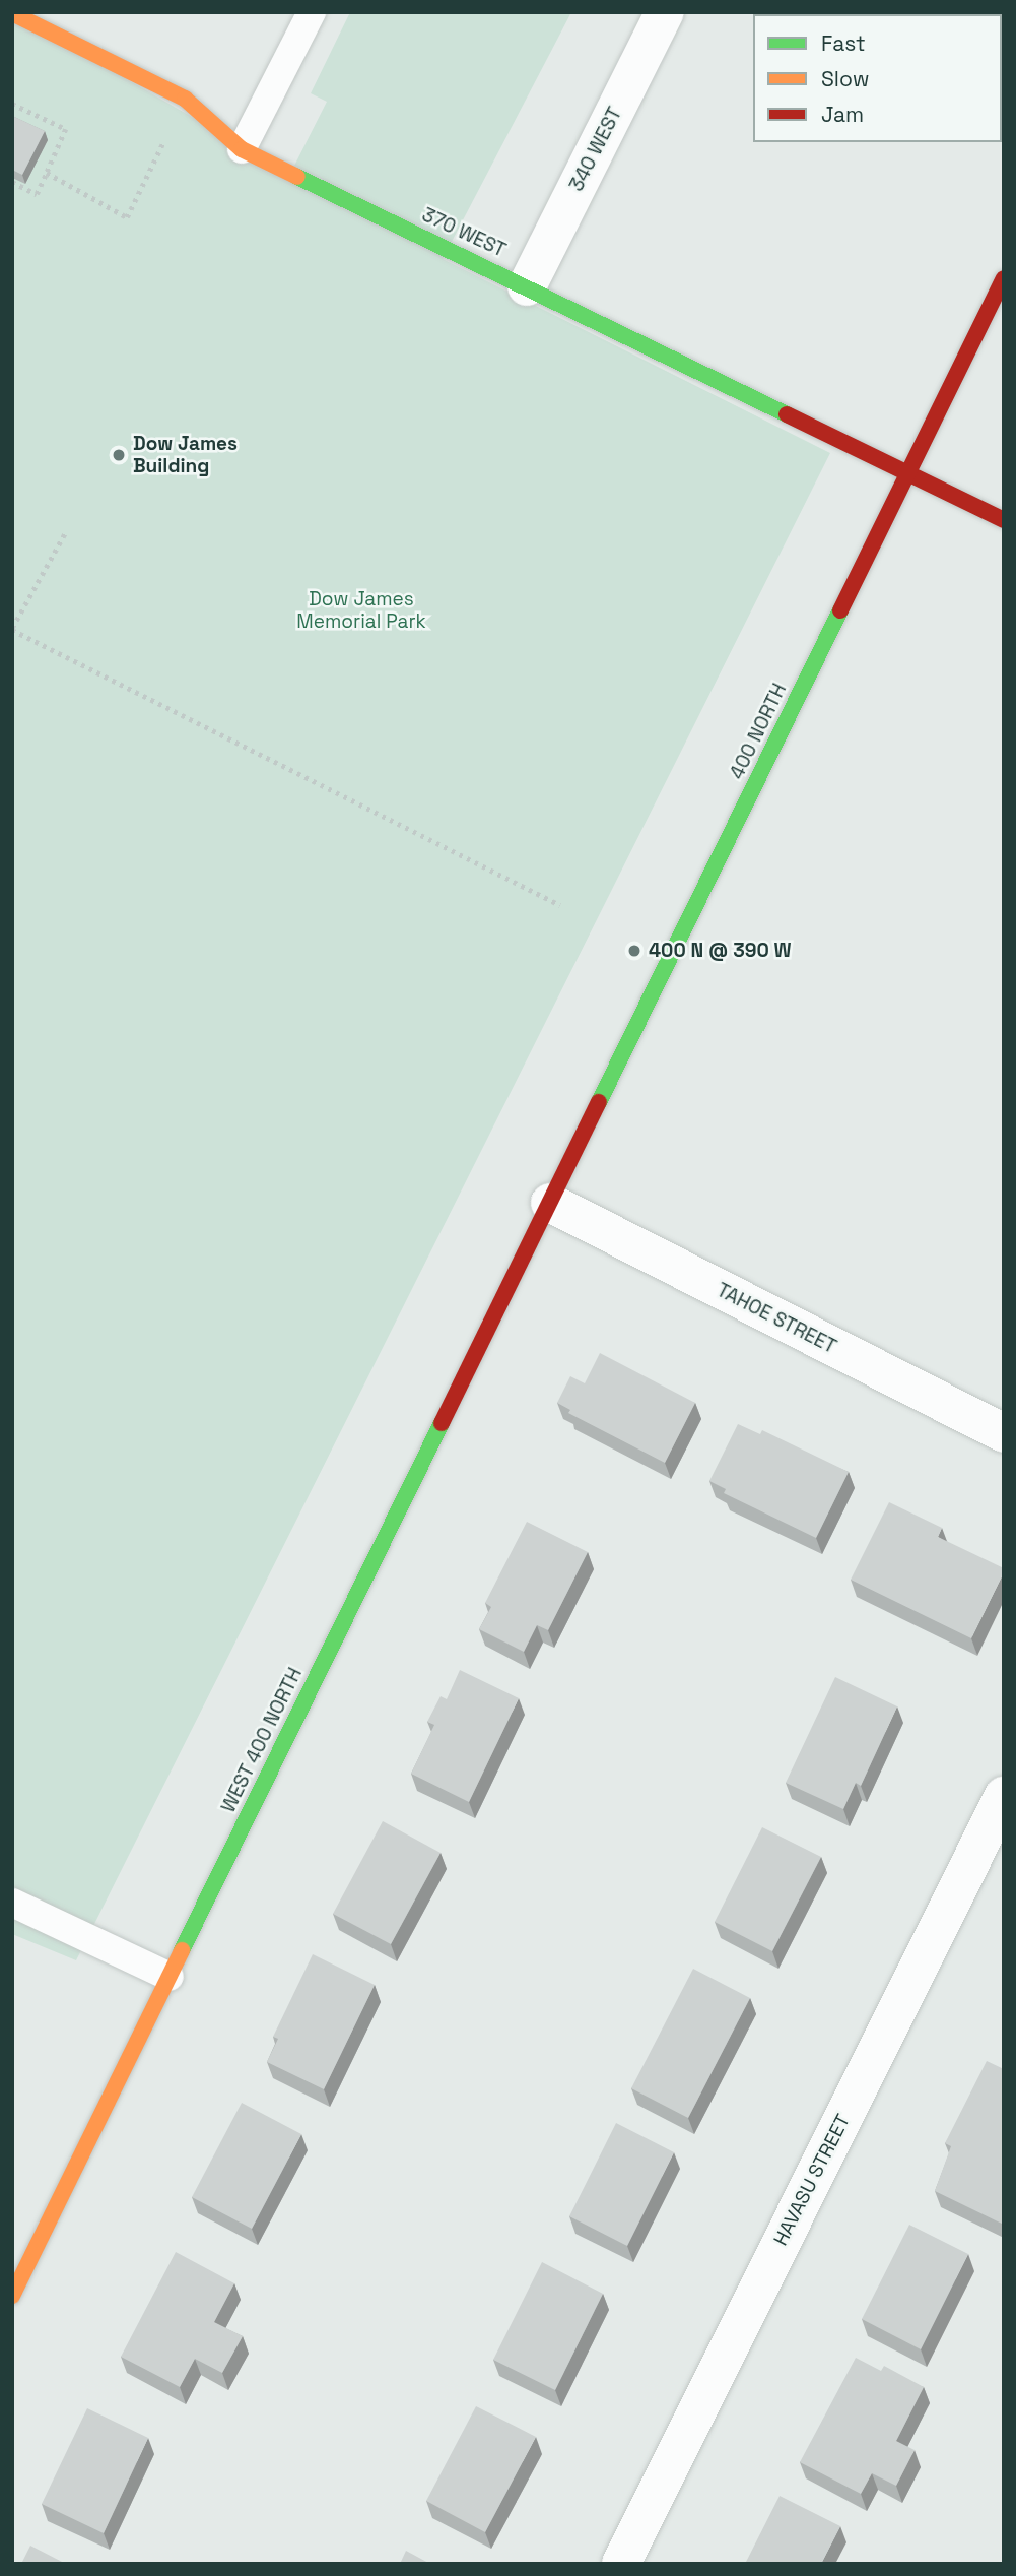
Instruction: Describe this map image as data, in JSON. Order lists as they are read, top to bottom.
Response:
{
  "streets": {
    "street": [
      "340 WEST",
      "370 WEST",
      "400 NORTH",
      "TAHOE STREET",
      "WEST 400 NORTH",
      "HAVASU STREET"
    ]
  },
  "crossings": [
    ["340 WEST", "370 WEST"],
    ["370 WEST", "400 NORTH"],
    ["400 NORTH", "TAHOE STREET"],
    ["400 NORTH", "WEST 400 NORTH"],
    ["TAHOE STREET", "WEST 400 NORTH"]
  ],
  "parks": ["Dow James Memorial Park"],
  "places": ["Dow James Building", "400 N @ 390 W"],
  "legend": ["Fast", "Slow", "Jam"]
}
